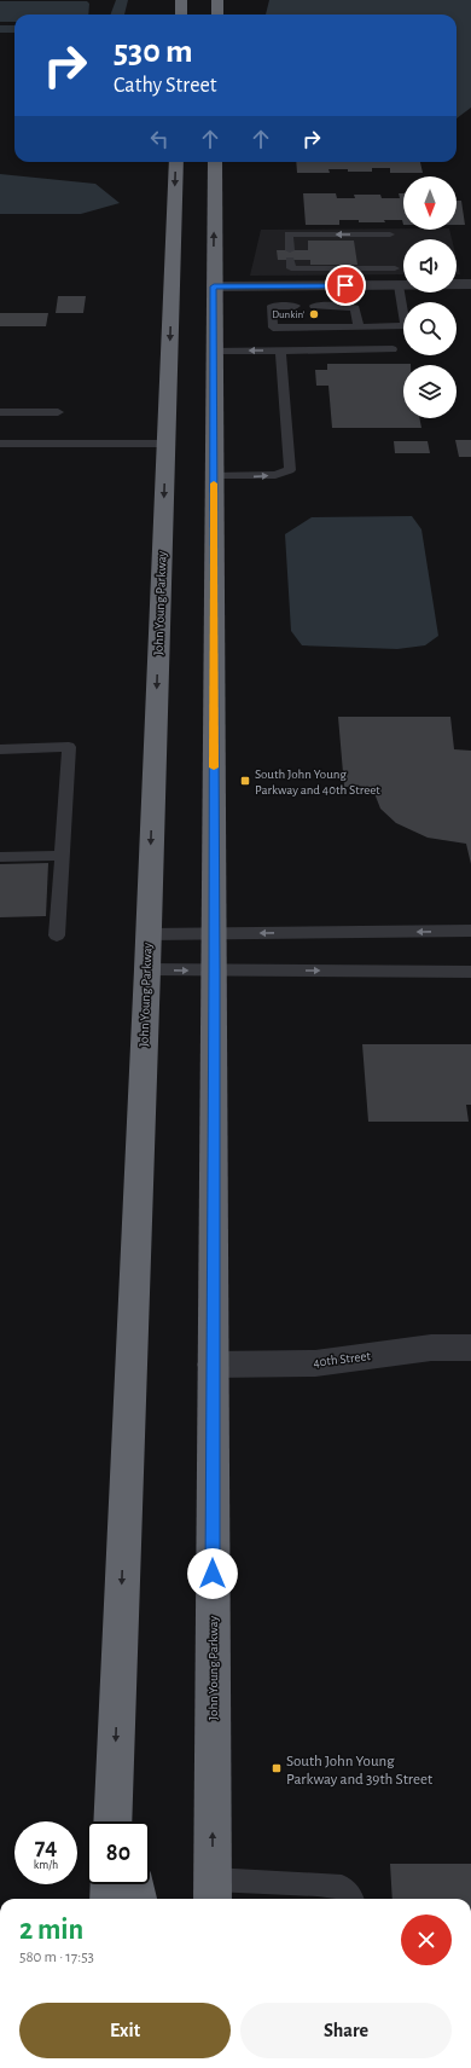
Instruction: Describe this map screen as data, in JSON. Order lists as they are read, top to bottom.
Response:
{
  "streets": {
    "highway": ["John Young Parkway"],
    "street": ["40th Street"]
  },
  "crossings": [
    ["John Young Parkway", "40th Street"]
  ],
  "places": {
    "other": ["Dunkin'"],
    "transit": ["South John Young Parkway and 40th Street", "South John Young Parkway and 39th Street"]
  },
  "north": "bottom",
  "page": {
    "turn": ["530 m", "Cathy Street"],
    "speed": "74 km/h",
    "limit": "80",
    "heading": ["2 min", "580 m · 17:53"],
    "buttons": ["Exit", "Share"]
  }
}
